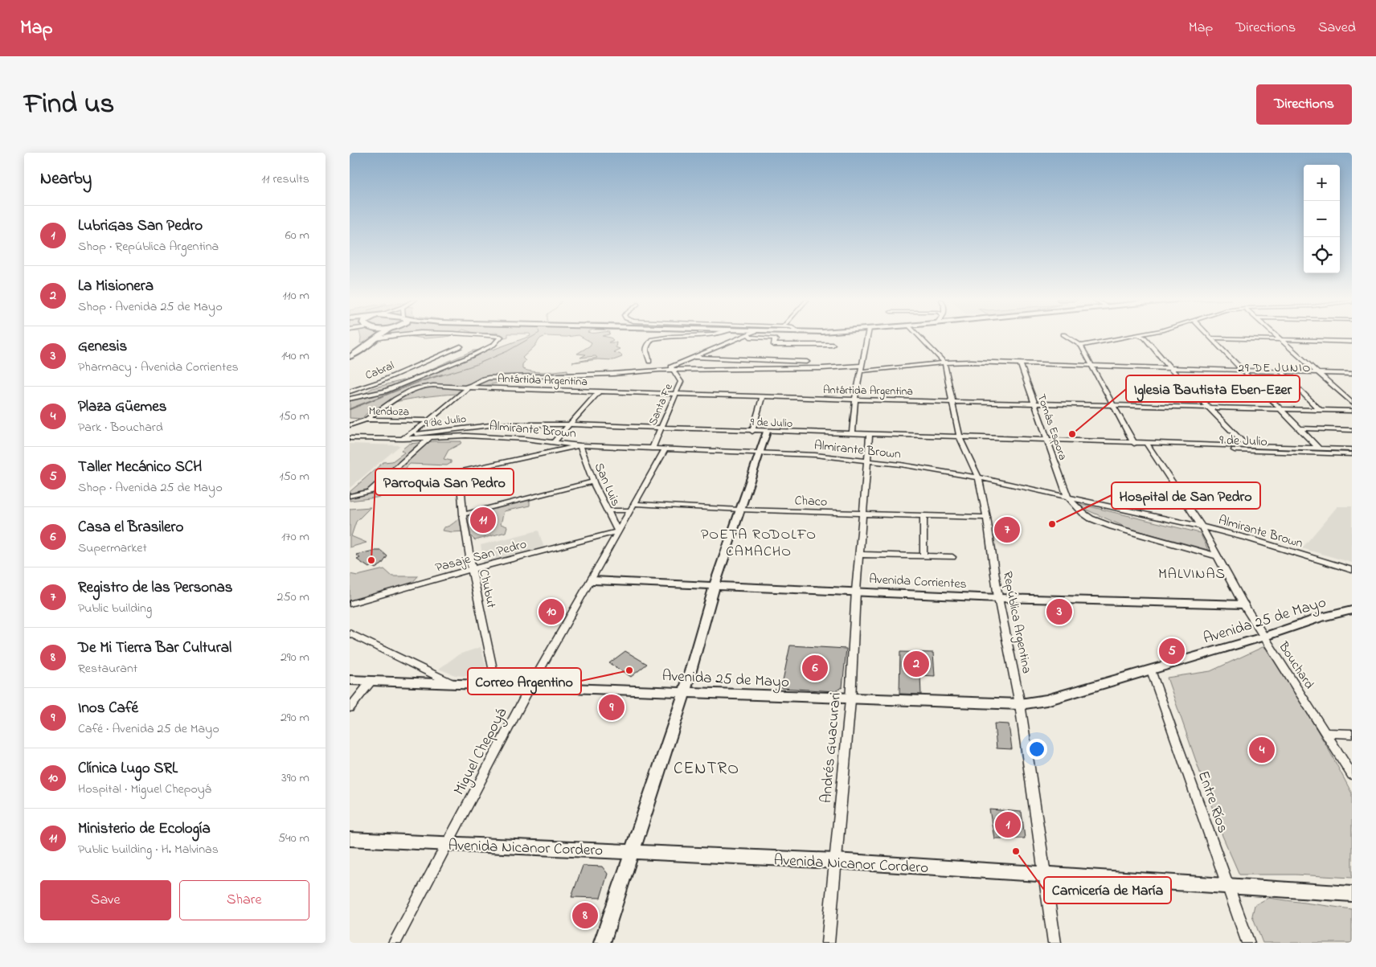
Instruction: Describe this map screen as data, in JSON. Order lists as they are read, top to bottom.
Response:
{
  "streets": {
    "main road": ["Avenida Corrientes", "Avenida 25 de Mayo", "Avenida Nicanor Cordero"],
    "street": [
      "Cabral",
      "Antártida Argentina",
      "Santa Fe",
      "Mendoza",
      "9 de Julio",
      "Tomás Espora",
      "Almirante Brown",
      "San Luis",
      "Chaco",
      "Pasaje San Pedro",
      "Chubut",
      "República Argentina",
      "Bouchard",
      "Andrés Guacurari",
      "Miguel Chepoyá",
      "Entre Ríos"
    ]
  },
  "crossings": [
    ["Antártida Argentina", "Santa Fe"],
    ["Antártida Argentina", "Mendoza"],
    ["Antártida Argentina", "Tomás Espora"],
    ["Antártida Argentina", "República Argentina"],
    ["Santa Fe", "9 de Julio"],
    ["Santa Fe", "Almirante Brown"],
    ["9 de Julio", "Tomás Espora"],
    ["9 de Julio", "República Argentina"],
    ["9 de Julio", "Bouchard"],
    ["9 de Julio", "Andrés Guacurari"],
    ["Tomás Espora", "Almirante Brown"],
    ["Almirante Brown", "San Luis"],
    ["Almirante Brown", "República Argentina"],
    ["Almirante Brown", "Bouchard"],
    ["Almirante Brown", "Andrés Guacurari"],
    ["Almirante Brown", "Miguel Chepoyá"],
    ["San Luis", "Pasaje San Pedro"],
    ["San Luis", "Miguel Chepoyá"],
    ["Chaco", "República Argentina"],
    ["Chaco", "Andrés Guacurari"],
    ["Chaco", "Miguel Chepoyá"],
    ["Pasaje San Pedro", "Chubut"],
    ["Pasaje San Pedro", "Miguel Chepoyá"],
    ["Avenida Corrientes", "República Argentina"],
    ["Avenida Corrientes", "Bouchard"],
    ["Avenida Corrientes", "Andrés Guacurari"],
    ["Avenida Corrientes", "Miguel Chepoyá"],
    ["Chubut", "Avenida 25 de Mayo"],
    ["Avenida 25 de Mayo", "República Argentina"],
    ["Avenida 25 de Mayo", "Bouchard"],
    ["Avenida 25 de Mayo", "Andrés Guacurari"],
    ["Avenida 25 de Mayo", "Miguel Chepoyá"],
    ["Avenida 25 de Mayo", "Entre Ríos"],
    ["República Argentina", "Avenida Nicanor Cordero"],
    ["Andrés Guacurari", "Avenida Nicanor Cordero"],
    ["Miguel Chepoyá", "Avenida Nicanor Cordero"],
    ["Entre Ríos", "Avenida Nicanor Cordero"]
  ],
  "districts": [
    "29 DE JUNIO",
    "POETA RODOLFO CAMACHO",
    "MALVINAS",
    "CENTRO"
  ],
  "places": [
    "Iglesia Bautista Eben-Ezer",
    "Hospital de San Pedro",
    "Parroquia San Pedro",
    "Correo Argentino",
    "Carnicería de María"
  ],
  "page": {
    "header": "Map",
    "nav": ["Map", "Directions", "Saved"],
    "title": "Find us",
    "buttons": [
      "Directions",
      ["Save", "Share"]
    ],
    "heading": ["Nearby", "11 results"],
    "map_buttons": ["+", "−"],
    "list": [
      {
        "mark": "1",
        "name": "LubriGas San Pedro",
        "note": "Shop · República Argentina",
        "value": "60 m"
      },
      {
        "mark": "2",
        "name": "La Misionera",
        "note": "Shop · Avenida 25 de Mayo",
        "value": "110 m"
      },
      {
        "mark": "3",
        "name": "Genesis",
        "note": "Pharmacy · Avenida Corrientes",
        "value": "140 m"
      },
      {
        "mark": "4",
        "name": "Plaza Güemes",
        "note": "Park · Bouchard",
        "value": "150 m"
      },
      {
        "mark": "5",
        "name": "Taller Mecánico SCH",
        "note": "Shop · Avenida 25 de Mayo",
        "value": "150 m"
      },
      {
        "mark": "6",
        "name": "Casa el Brasilero",
        "note": "Supermarket",
        "value": "170 m"
      },
      {
        "mark": "7",
        "name": "Registro de las Personas",
        "note": "Public building",
        "value": "250 m"
      },
      {
        "mark": "8",
        "name": "De Mi Tierra Bar Cultural",
        "note": "Restaurant",
        "value": "290 m"
      },
      {
        "mark": "9",
        "name": "Inos Café",
        "note": "Café · Avenida 25 de Mayo",
        "value": "290 m"
      },
      {
        "mark": "10",
        "name": "Clínica Lugo SRL",
        "note": "Hospital · Miguel Chepoyá",
        "value": "390 m"
      },
      {
        "mark": "11",
        "name": "Ministerio de Ecología",
        "note": "Public building · H. Malvinas",
        "value": "540 m"
      }
    ],
    "pins": [
      "11",
      "7",
      "3",
      "10",
      "5",
      "2",
      "6",
      "9",
      "4",
      "1",
      "8"
    ]
  }
}
